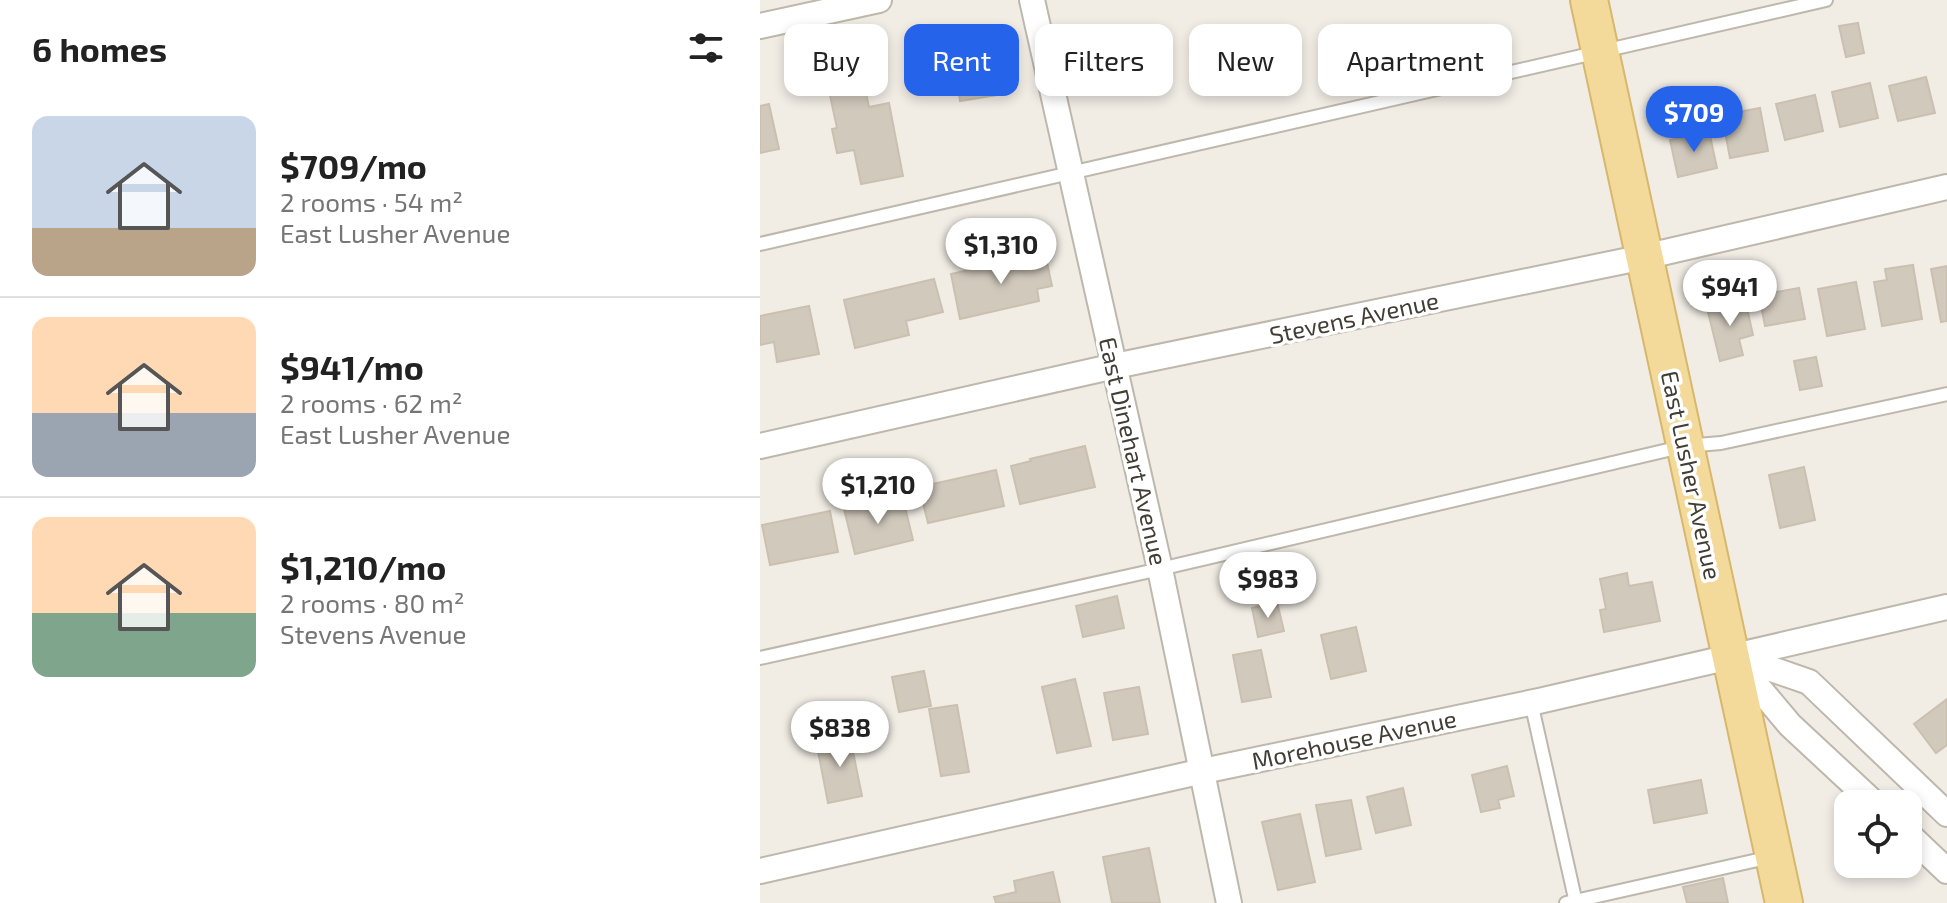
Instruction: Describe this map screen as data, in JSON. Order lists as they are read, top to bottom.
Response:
{
  "streets": {
    "main road": ["East Lusher Avenue"],
    "street": ["Stevens Avenue", "East Dinehart Avenue", "Morehouse Avenue"]
  },
  "crossings": [
    ["Stevens Avenue", "East Dinehart Avenue"],
    ["Stevens Avenue", "East Lusher Avenue"],
    ["East Dinehart Avenue", "Morehouse Avenue"],
    ["East Lusher Avenue", "Morehouse Avenue"]
  ],
  "page": {
    "heading": "6 homes",
    "chip": [
      "Buy",
      "Rent",
      "Filters",
      "New",
      "Apartment"
    ],
    "price": [
      "$709",
      "$1,310",
      "$941",
      "$1,210",
      "$983",
      "$838"
    ],
    "list": [
      {
        "name": "$709/mo",
        "note": "2 rooms · 54 m² · East Lusher Avenue"
      },
      {
        "name": "$941/mo",
        "note": "2 rooms · 62 m² · East Lusher Avenue"
      },
      {
        "name": "$1,210/mo",
        "note": "2 rooms · 80 m² · Stevens Avenue"
      }
    ]
  }
}
